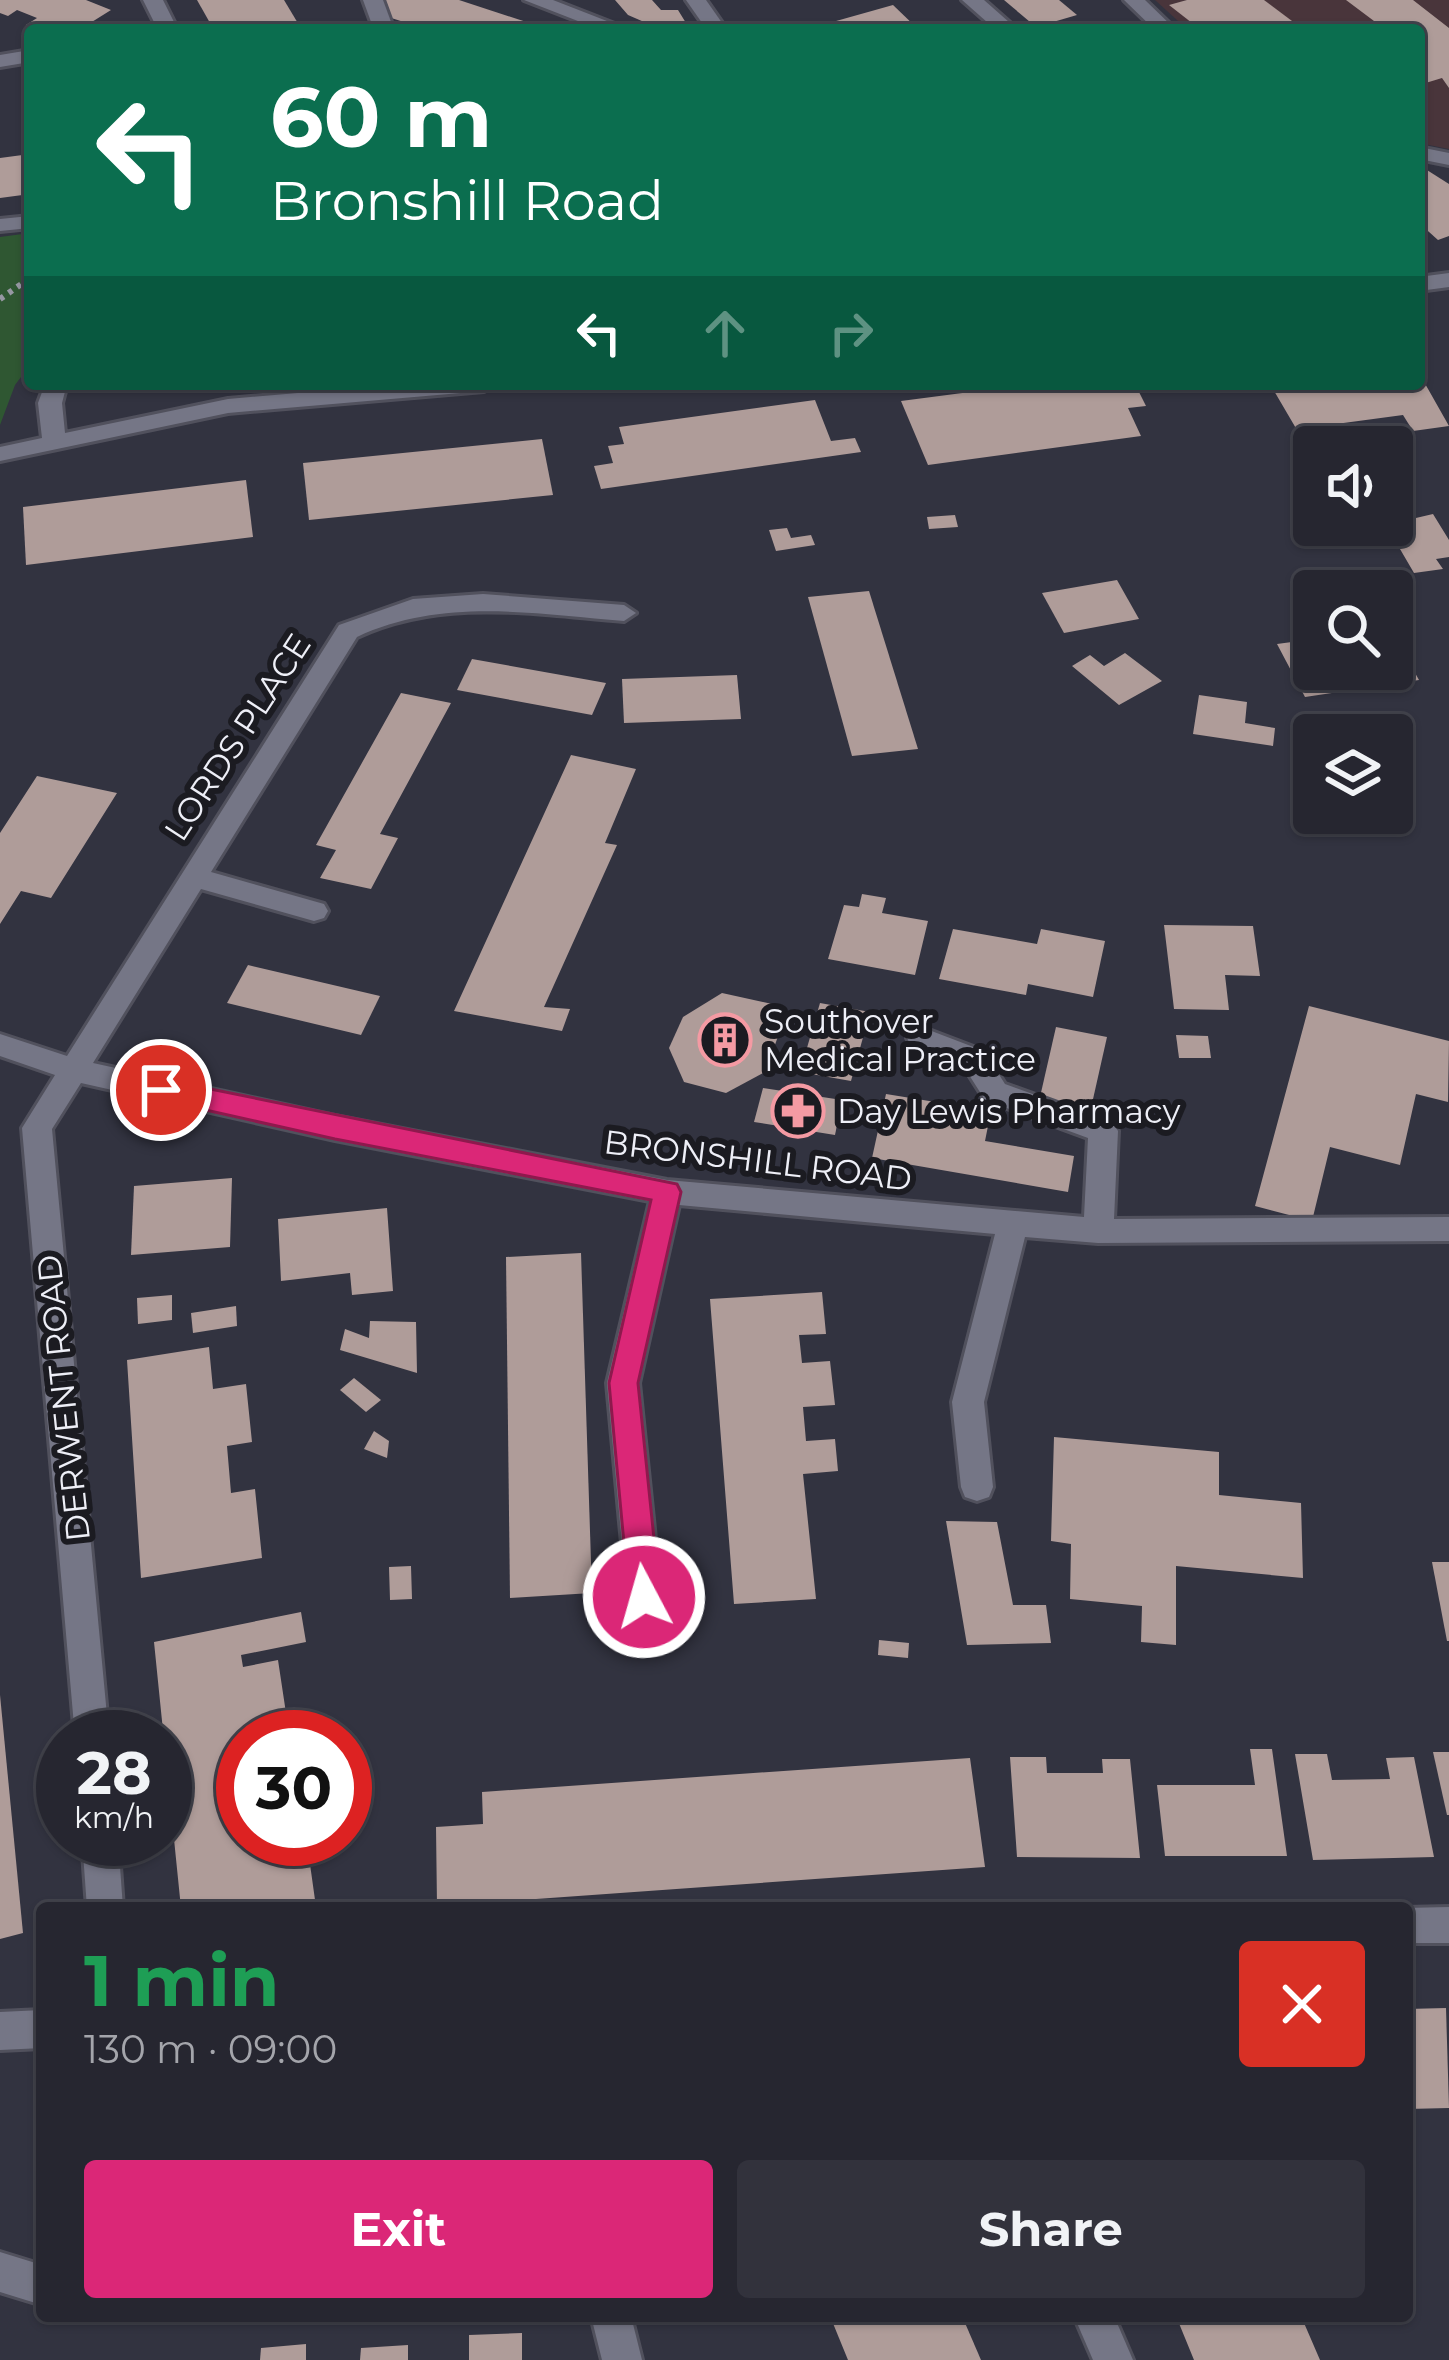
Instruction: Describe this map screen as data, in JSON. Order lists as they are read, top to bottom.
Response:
{
  "streets": {
    "street": ["LORDS PLACE", "BRONSHILL ROAD", "DERWENT ROAD"]
  },
  "crossings": [
    ["LORDS PLACE", "BRONSHILL ROAD"],
    ["LORDS PLACE", "DERWENT ROAD"],
    ["BRONSHILL ROAD", "DERWENT ROAD"]
  ],
  "places": {
    "building": ["Southover Medical Practice"],
    "pharmacy": ["Day Lewis Pharmacy"]
  },
  "page": {
    "turn": ["60 m", "Bronshill Road"],
    "speed": "28 km/h",
    "limit": "30",
    "heading": ["1 min", "130 m · 09:00"],
    "buttons": ["Exit", "Share"]
  }
}
